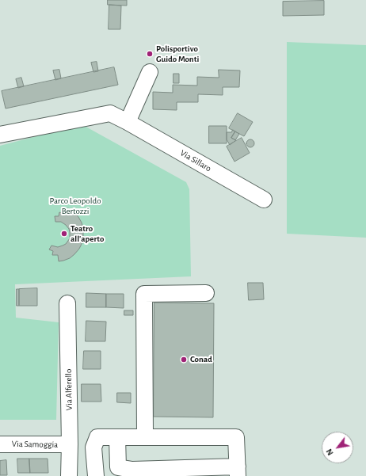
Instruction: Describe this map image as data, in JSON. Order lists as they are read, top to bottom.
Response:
{
  "streets": {
    "street": ["Via Sillaro", "Via Alferello", "Via Samoggia"]
  },
  "crossings": [
    ["Via Alferello", "Via Samoggia"]
  ],
  "parks": ["Parco Leopoldo Bertozzi"],
  "places": ["Polisportivo Guido Monti", "Teatro all'aperto", "Conad"],
  "north": "bottom left"
}
